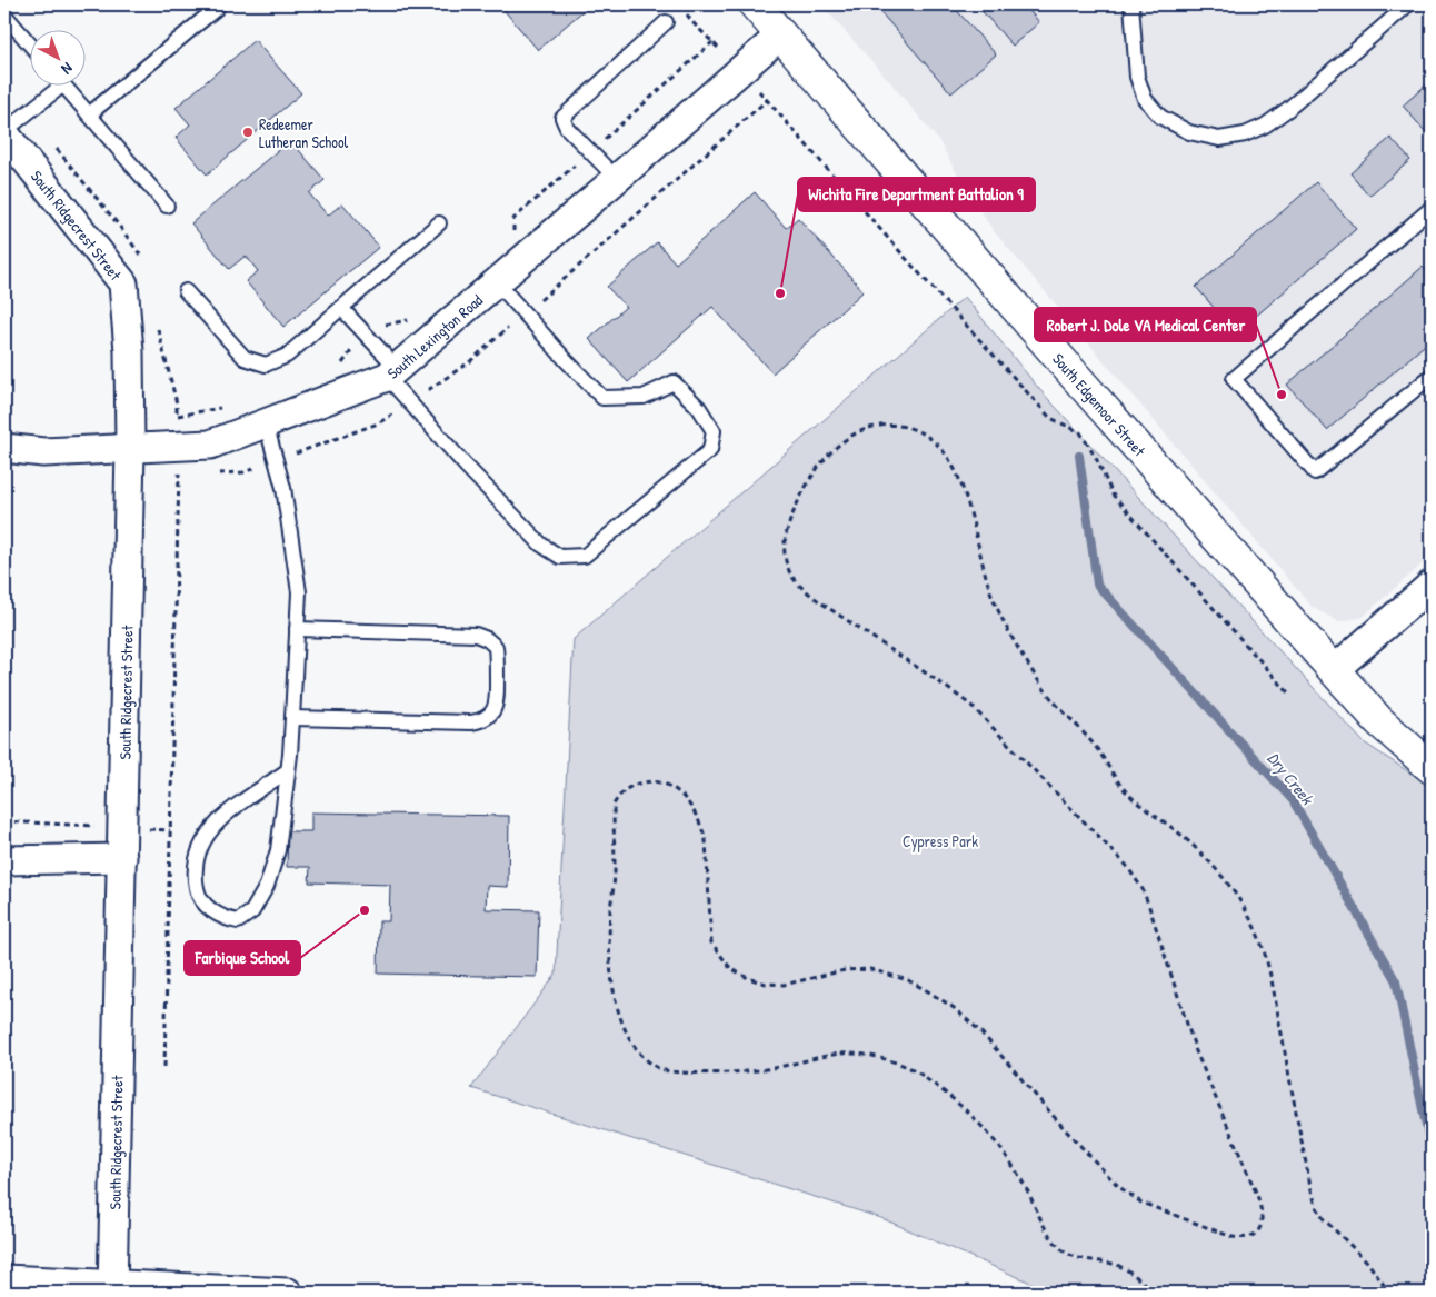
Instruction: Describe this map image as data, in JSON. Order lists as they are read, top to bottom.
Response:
{
  "streets": {
    "street": ["South Ridgecrest Street", "South Lexington Road", "South Edgemoor Street"]
  },
  "crossings": [
    ["South Ridgecrest Street", "South Lexington Road"],
    ["South Lexington Road", "South Edgemoor Street"]
  ],
  "water": ["Dry Creek"],
  "parks": ["Cypress Park"],
  "places": [
    "Redeemer Lutheran School",
    "Wichita Fire Department Battalion 9",
    "Robert J. Dole VA Medical Center",
    "Farbique School"
  ],
  "north": "bottom right"
}
